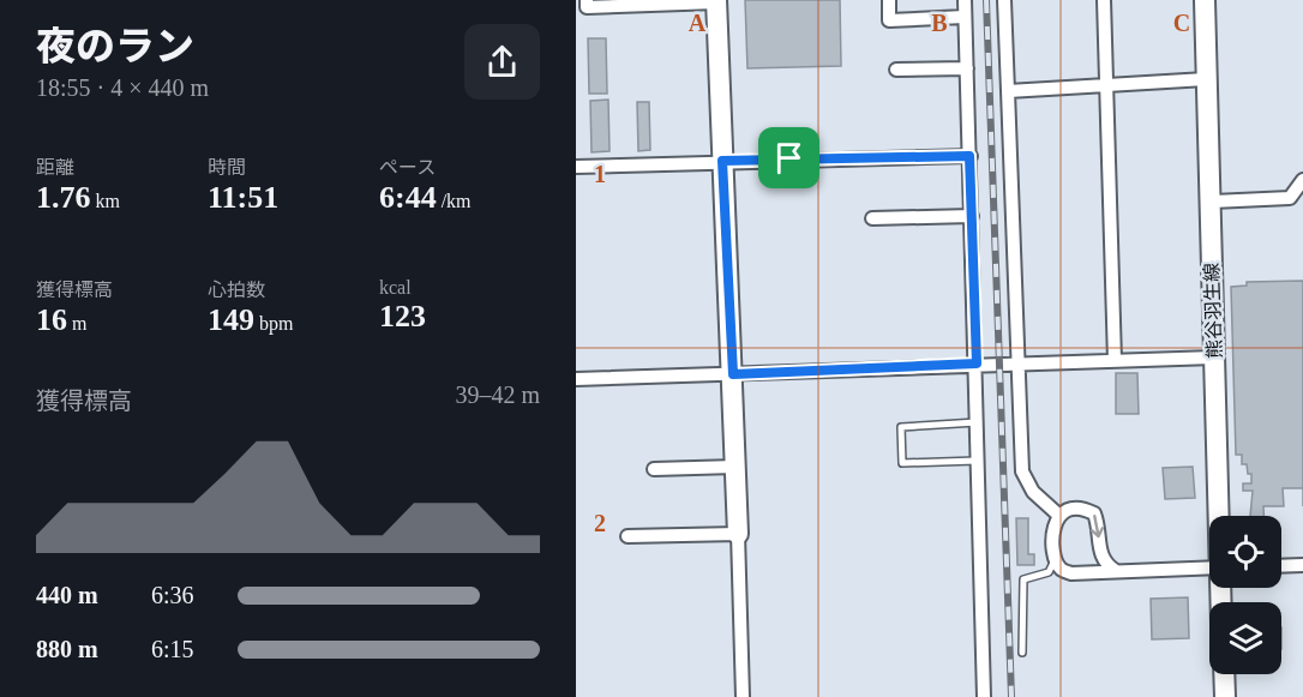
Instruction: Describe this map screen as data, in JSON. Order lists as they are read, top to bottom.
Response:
{
  "streets": {
    "main road": ["熊谷羽生線"]
  },
  "page": {
    "heading": ["夜のラン", "18:55 · 4 × 440 m"],
    "stats": [
      ["距離", "1.76 km"],
      ["時間", "11:51"],
      ["ペース", "6:44 /km"],
      ["獲得標高", "16 m"],
      ["心拍数", "149 bpm"],
      ["kcal", "123"]
    ],
    "chart": ["獲得標高", "39–42 m"],
    "list": [
      {
        "name": "440 m",
        "note": "6:36"
      },
      {
        "name": "880 m",
        "note": "6:15"
      }
    ]
  },
  "grid": {
    "columns": ["A", "B", "C"],
    "rows": ["1", "2"]
  }
}
